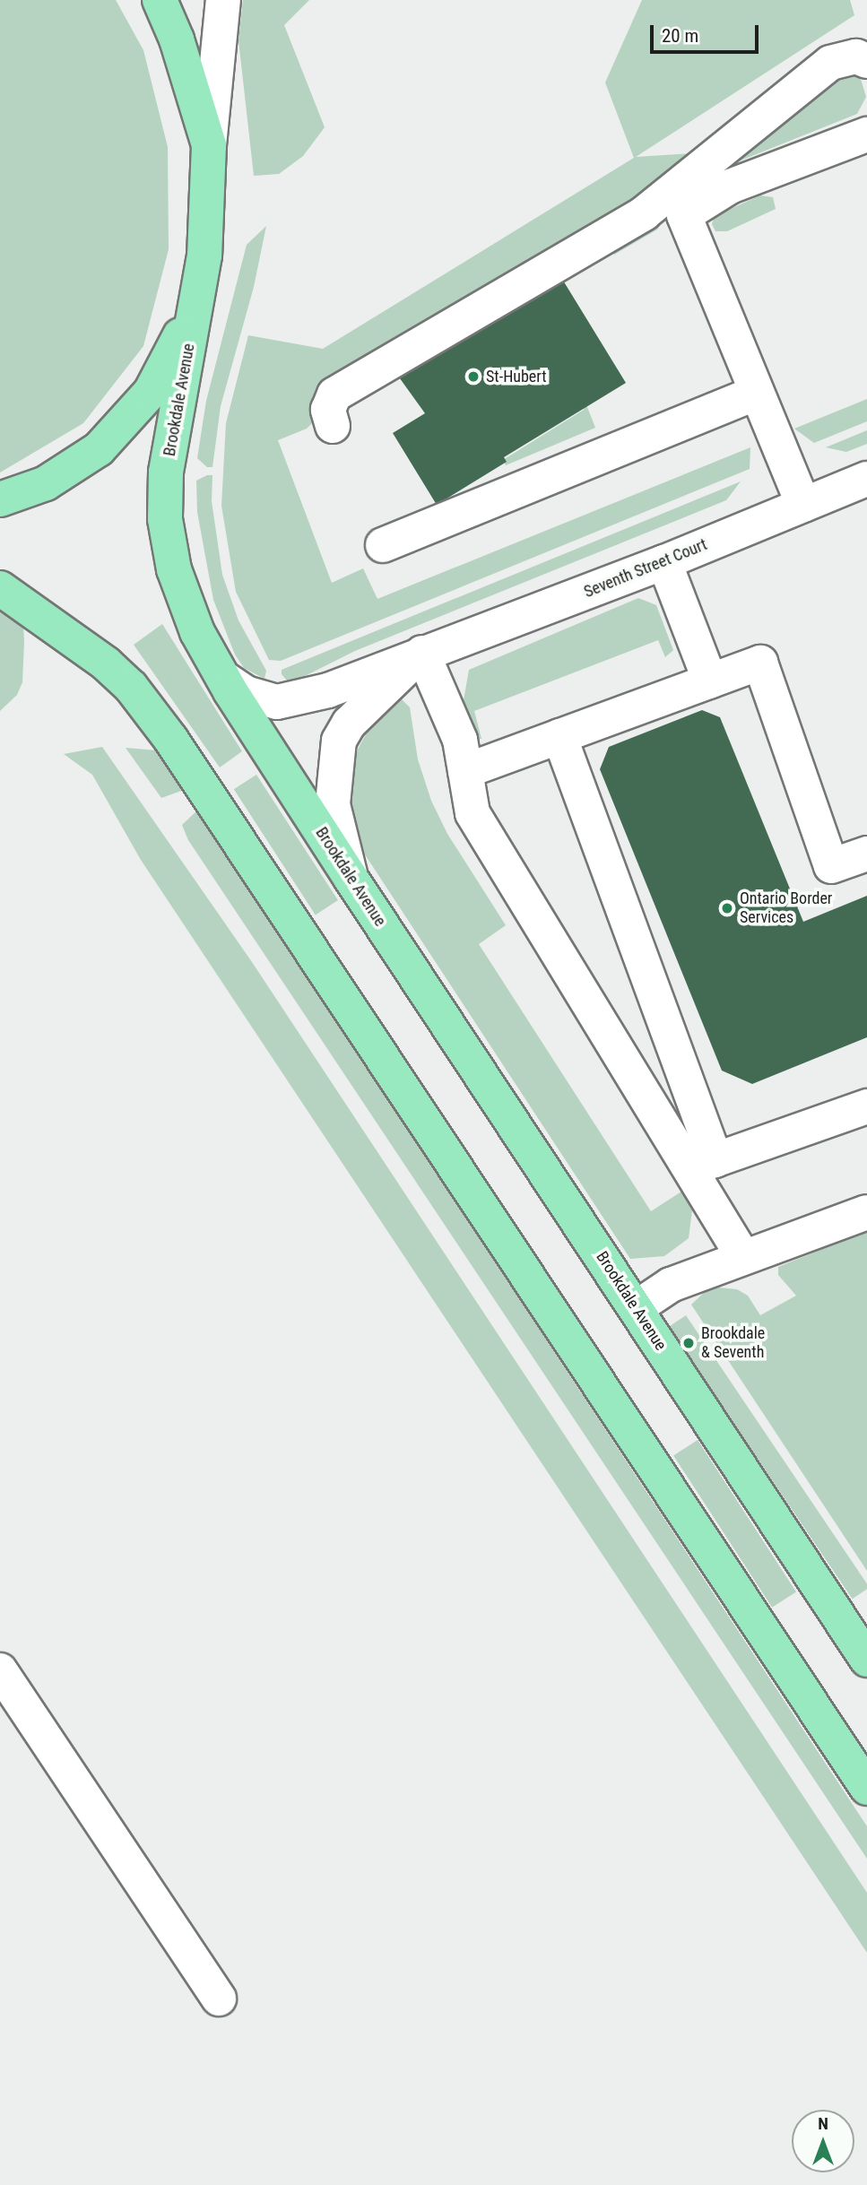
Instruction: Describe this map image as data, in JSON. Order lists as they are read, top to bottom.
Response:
{
  "streets": {
    "main road": ["Brookdale Avenue"],
    "street": ["Seventh Street Court"]
  },
  "crossings": [
    ["Brookdale Avenue", "Seventh Street Court"]
  ],
  "places": ["St-Hubert", "Ontario Border Services", "Brookdale & Seventh"],
  "scale_bar": "20 m",
  "north": "top"
}
